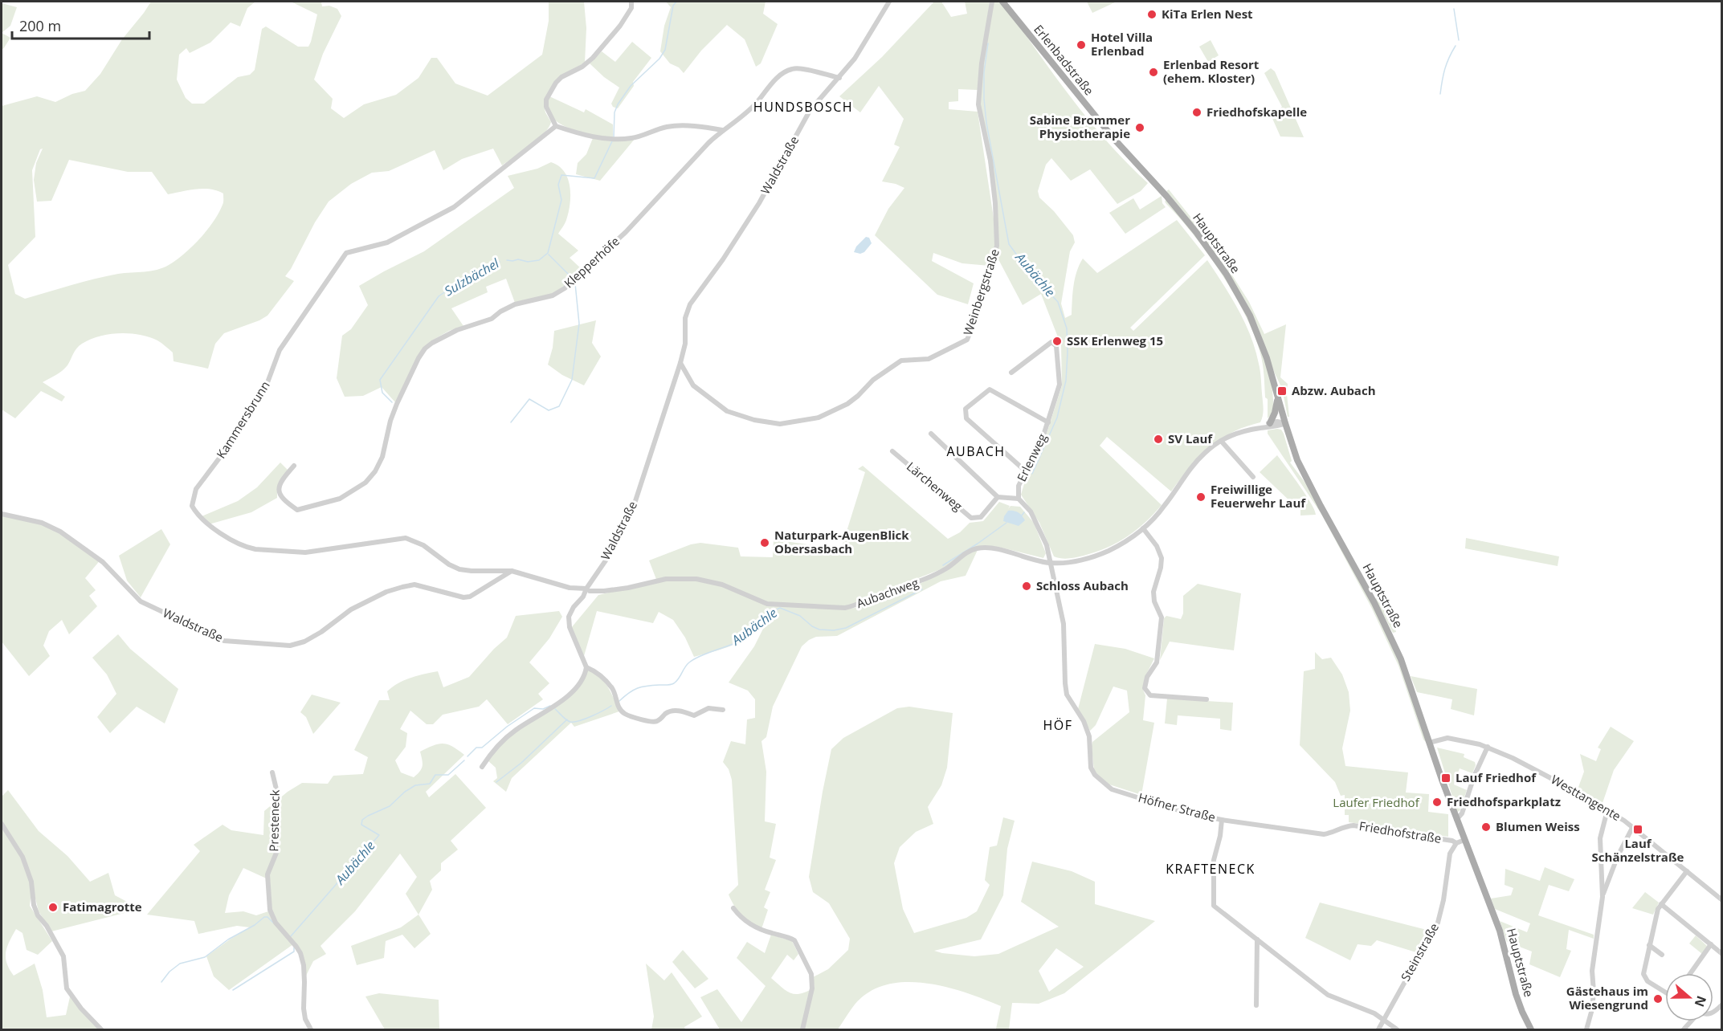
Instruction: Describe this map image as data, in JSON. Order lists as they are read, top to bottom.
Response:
{
  "streets": {
    "main road": ["Erlenbadstraße", "Hauptstraße"],
    "street": [
      "Waldstraße",
      "Klepperhöfe",
      "Weinbergstraße",
      "Kammersbrunn",
      "Erlenweg",
      "Lärchenweg",
      "Aubachweg",
      "Westtangente",
      "Höfner Straße",
      "Presteneck",
      "Friedhofstraße",
      "Steinstraße"
    ]
  },
  "crossings": [
    ["Erlenbadstraße", "Hauptstraße"],
    ["Waldstraße", "Klepperhöfe"],
    ["Waldstraße", "Weinbergstraße"],
    ["Waldstraße", "Kammersbrunn"],
    ["Waldstraße", "Aubachweg"],
    ["Hauptstraße", "Aubachweg"],
    ["Hauptstraße", "Westtangente"],
    ["Hauptstraße", "Friedhofstraße"],
    ["Erlenweg", "Aubachweg"],
    ["Erlenweg", "Höfner Straße"],
    ["Aubachweg", "Höfner Straße"],
    ["Höfner Straße", "Friedhofstraße"],
    ["Höfner Straße", "Steinstraße"],
    ["Friedhofstraße", "Steinstraße"]
  ],
  "districts": [
    "HUNDSBOSCH",
    "AUBACH",
    "HÖF",
    "KRAFTENECK"
  ],
  "water": ["Aubächle", "Sulzbächel"],
  "parks": ["Laufer Friedhof"],
  "places": {
    "other": [
      "KiTa Erlen Nest",
      "Hotel Villa Erlenbad",
      "Erlenbad Resort (ehem. Kloster)",
      "Friedhofskapelle",
      "Sabine Brommer Physiotherapie",
      "SSK Erlenweg 15",
      "SV Lauf",
      "Freiwillige Feuerwehr Lauf",
      "Naturpark-AugenBlick Obersasbach",
      "Schloss Aubach",
      "Friedhofsparkplatz",
      "Blumen Weiss",
      "Fatimagrotte",
      "Gästehaus im Wiesengrund"
    ],
    "transit": ["Abzw. Aubach", "Lauf Friedhof", "Lauf Schänzelstraße"]
  },
  "scale_bar": "200 m",
  "north": "right"
}
